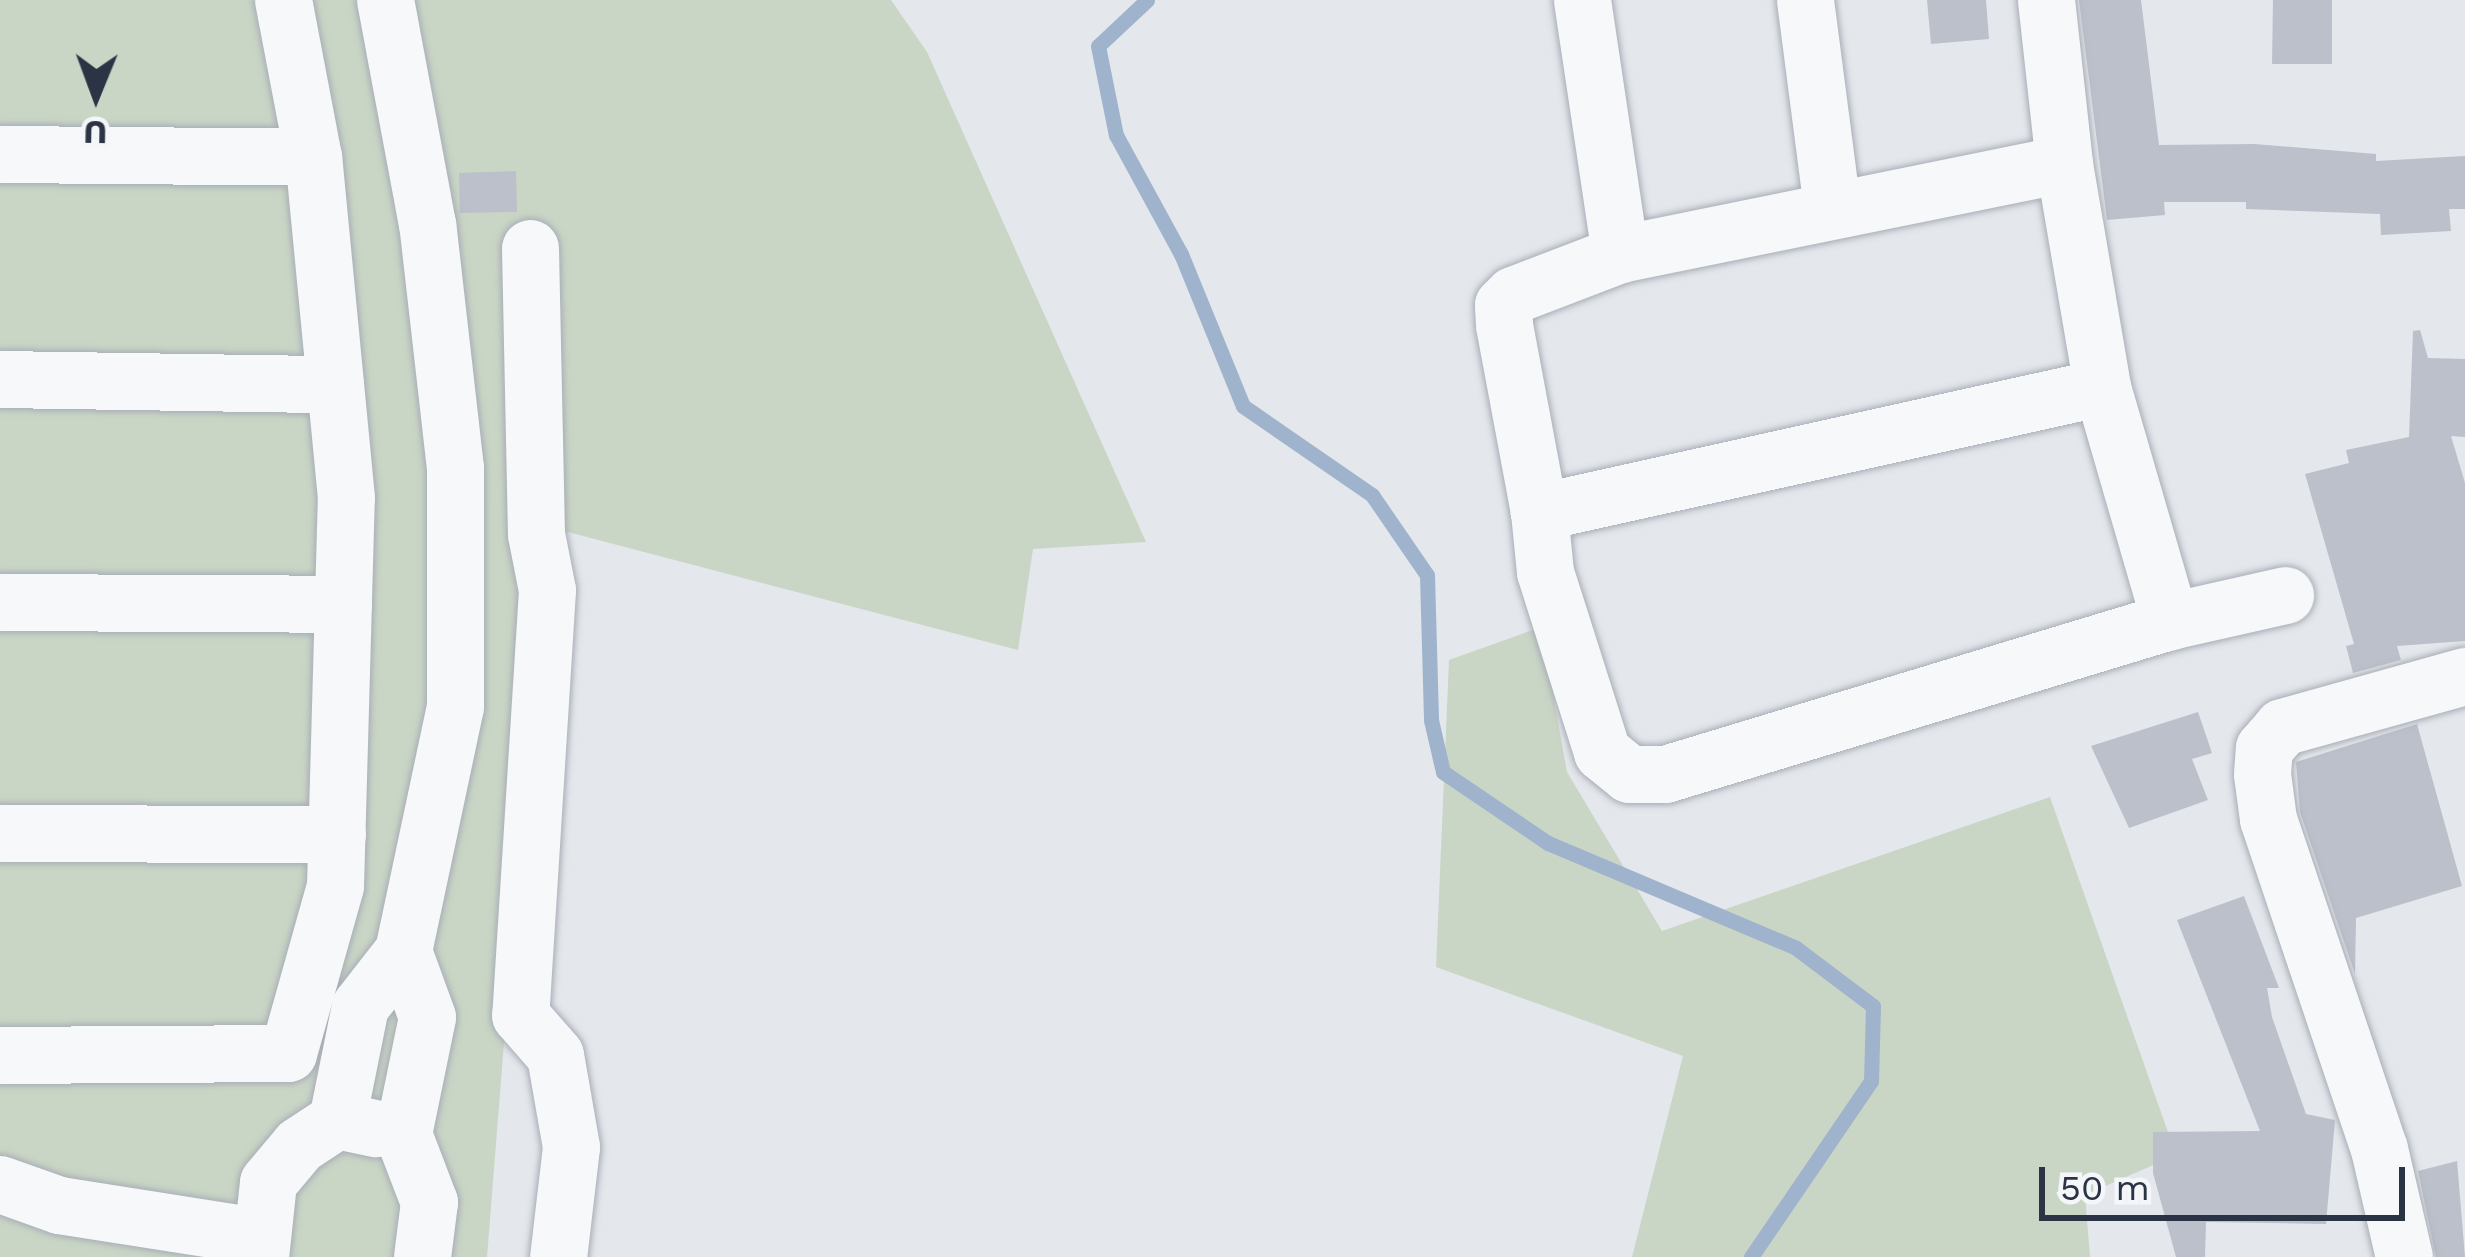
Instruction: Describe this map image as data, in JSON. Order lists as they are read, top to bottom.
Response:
{
  "scale_bar": "50 m",
  "north": "bottom"
}
